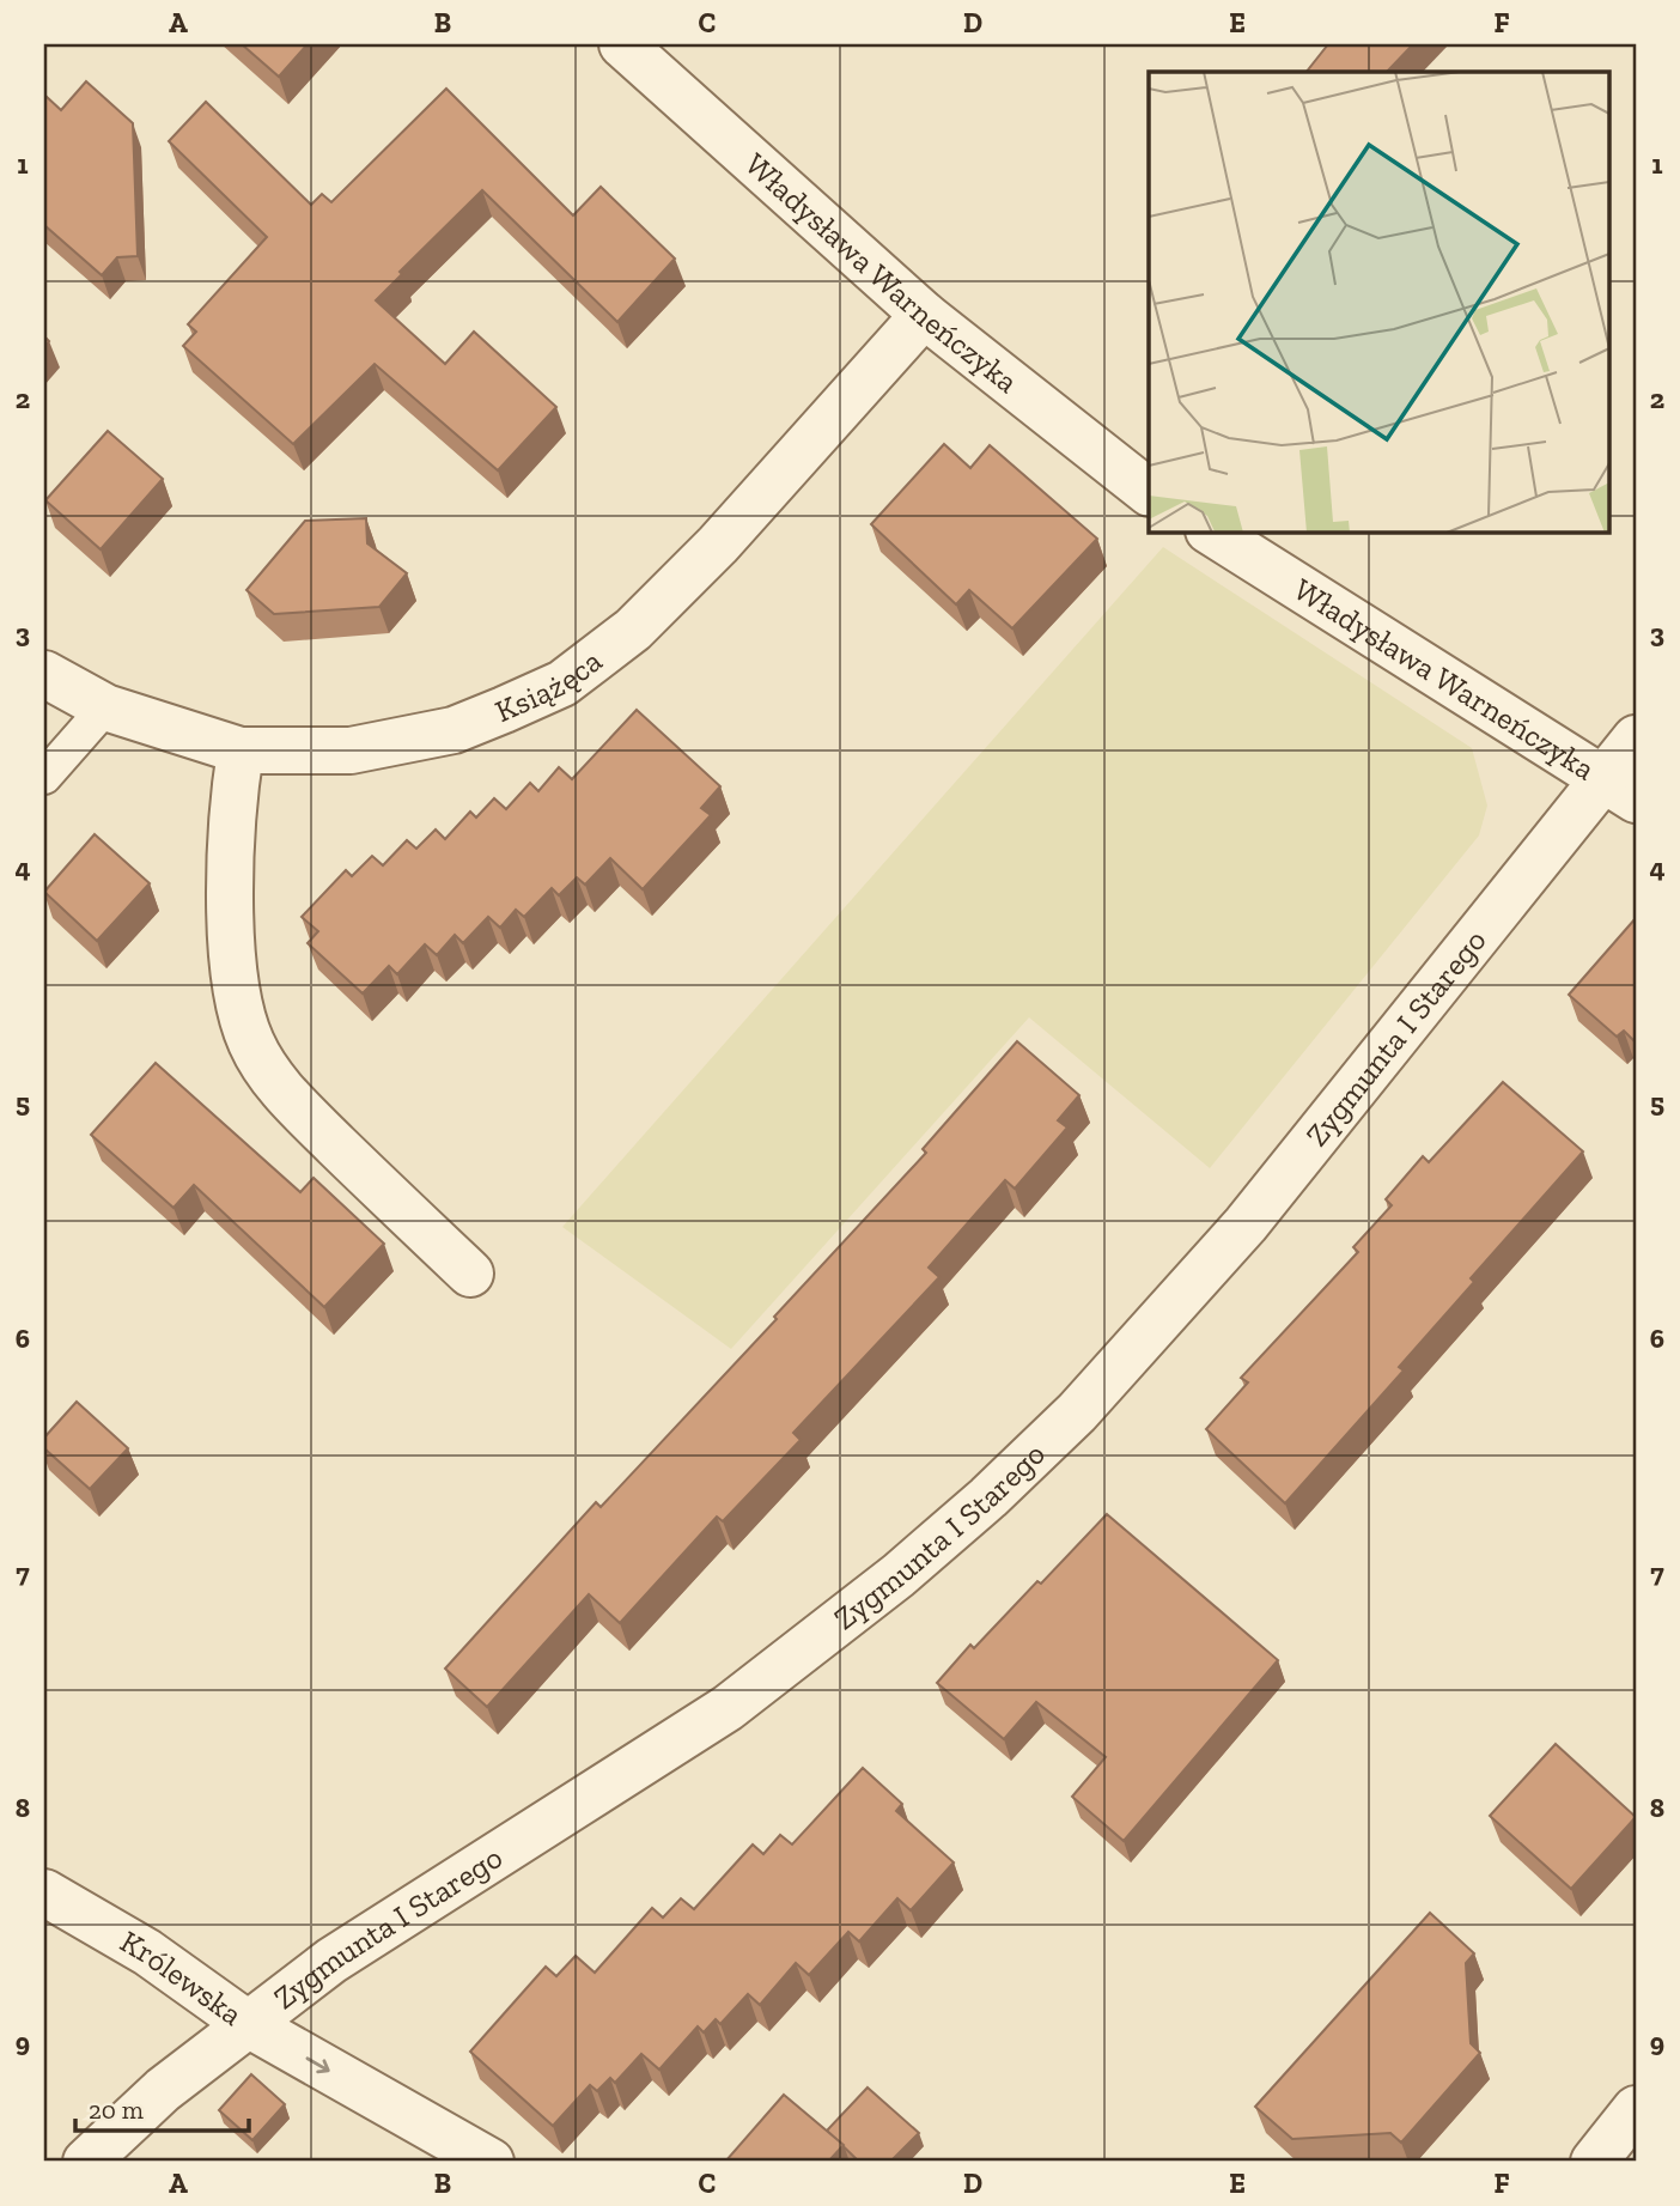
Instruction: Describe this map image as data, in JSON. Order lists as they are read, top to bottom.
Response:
{
  "streets": {
    "street": [
      "Władysława Warneńczyka",
      "Książęca",
      "Zygmunta I Starego",
      "Królewska"
    ]
  },
  "crossings": [
    ["Władysława Warneńczyka", "Książęca"],
    ["Władysława Warneńczyka", "Zygmunta I Starego"],
    ["Zygmunta I Starego", "Królewska"]
  ],
  "one_way": ["Królewska"],
  "scale_bar": "20 m",
  "grid": {
    "columns": [
      "A",
      "B",
      "C",
      "D",
      "E",
      "F"
    ],
    "rows": [
      "1",
      "2",
      "3",
      "4",
      "5",
      "6",
      "7",
      "8",
      "9"
    ]
  }
}
